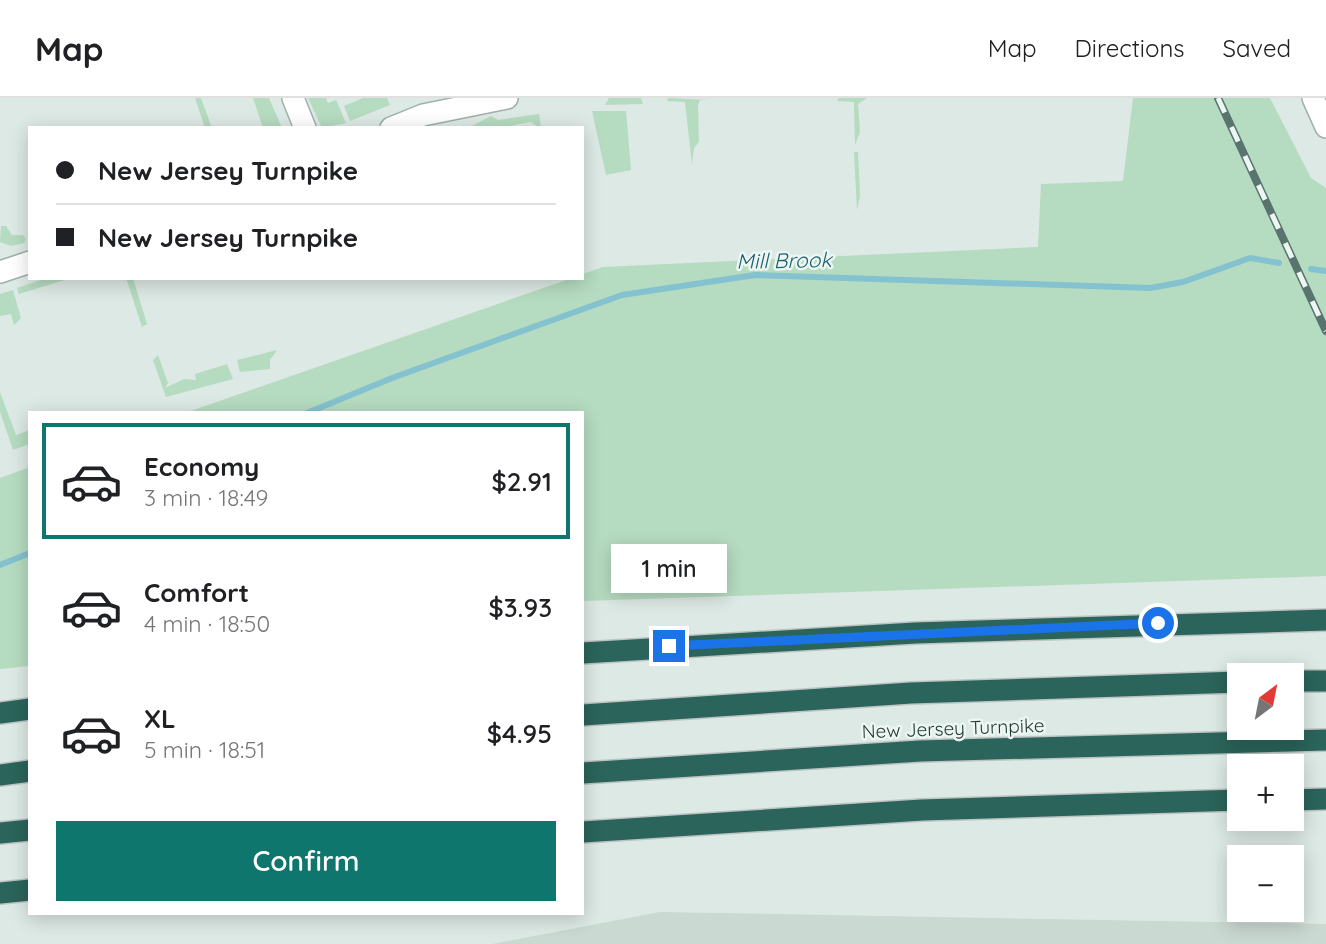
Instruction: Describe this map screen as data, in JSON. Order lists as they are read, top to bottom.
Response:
{
  "streets": {
    "highway": ["New Jersey Turnpike"]
  },
  "water": ["Mill Brook"],
  "north": "top right",
  "page": {
    "header": "Map",
    "nav": ["Map", "Directions", "Saved"],
    "banner": ["New Jersey Turnpike", "New Jersey Turnpike"],
    "list": [
      {
        "name": "Economy",
        "note": "3 min · 18:49",
        "value": "$2.91"
      },
      {
        "name": "Comfort",
        "note": "4 min · 18:50",
        "value": "$3.93"
      },
      {
        "name": "XL",
        "note": "5 min · 18:51",
        "value": "$4.95"
      }
    ],
    "bubble": "1 min",
    "map_buttons": ["+", "−"],
    "buttons": "Confirm"
  }
}
